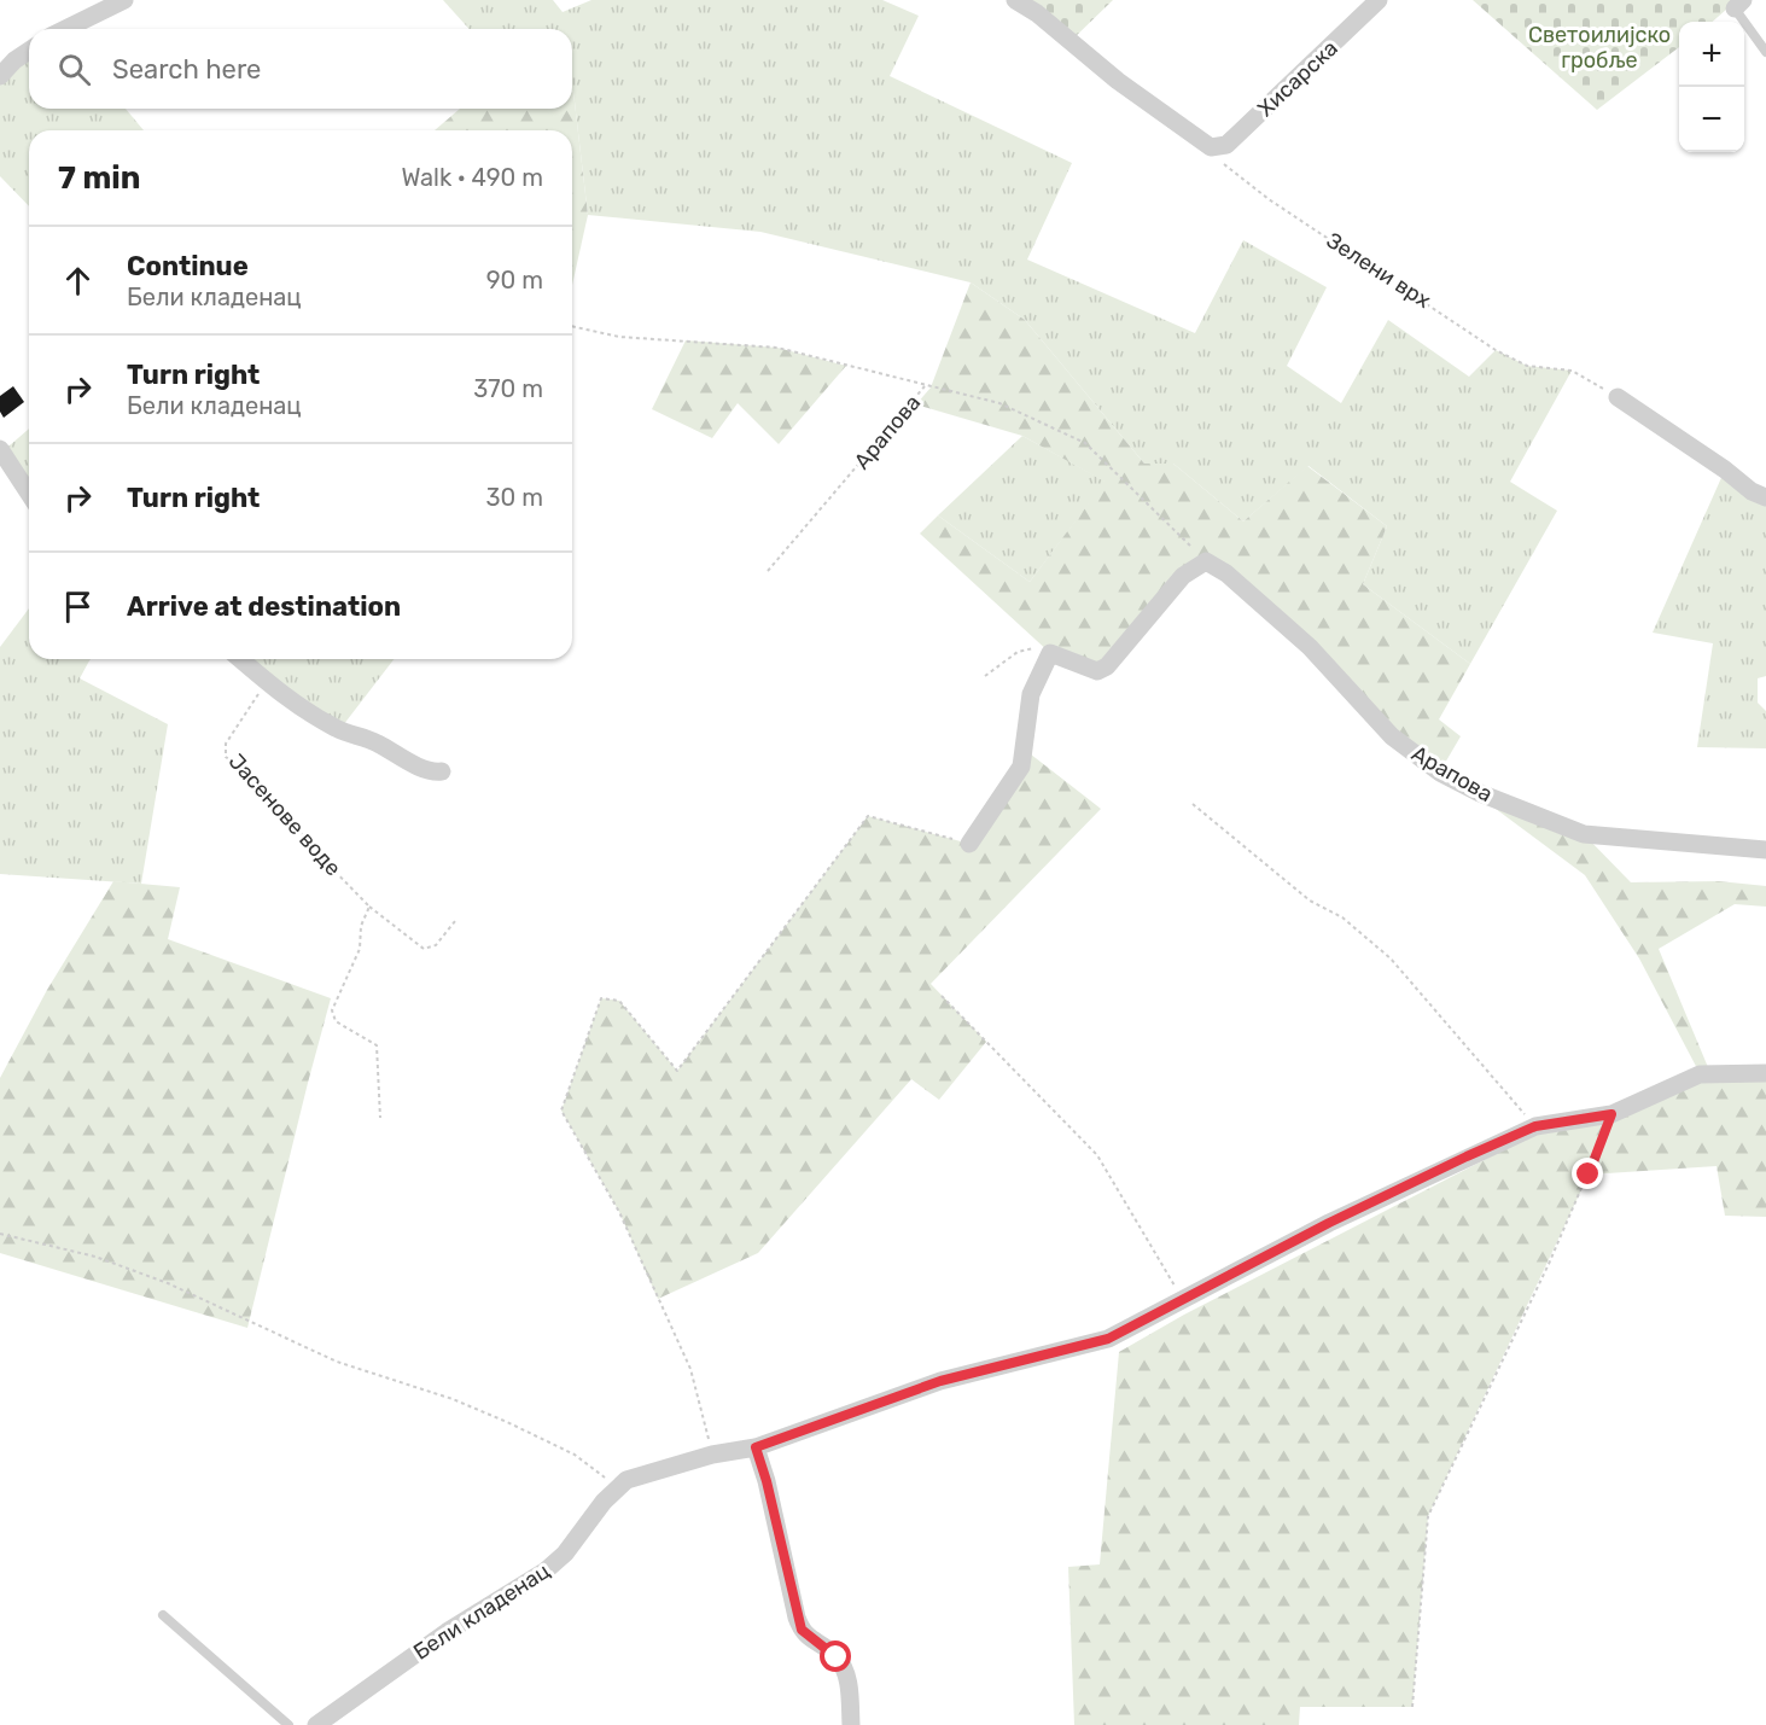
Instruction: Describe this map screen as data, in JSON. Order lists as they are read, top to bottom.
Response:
{
  "streets": {
    "street": ["Хисарска", "Арапова", "Бели кладенац"],
    "path": ["Зелени врх", "Јасенове воде"]
  },
  "crossings": [
    ["Хисарска", "Зелени врх"]
  ],
  "parks": ["Светоилијско гробље"],
  "page": {
    "map_buttons": ["+", "−"],
    "search": "Search here",
    "heading": ["7 min", "Walk · 490 m"],
    "list": [
      ["Continue", "Бели кладенац", "90 m"],
      ["Turn right", "Бели кладенац", "370 m"],
      ["Turn right", "30 m"],
      "Arrive at destination"
    ]
  }
}
